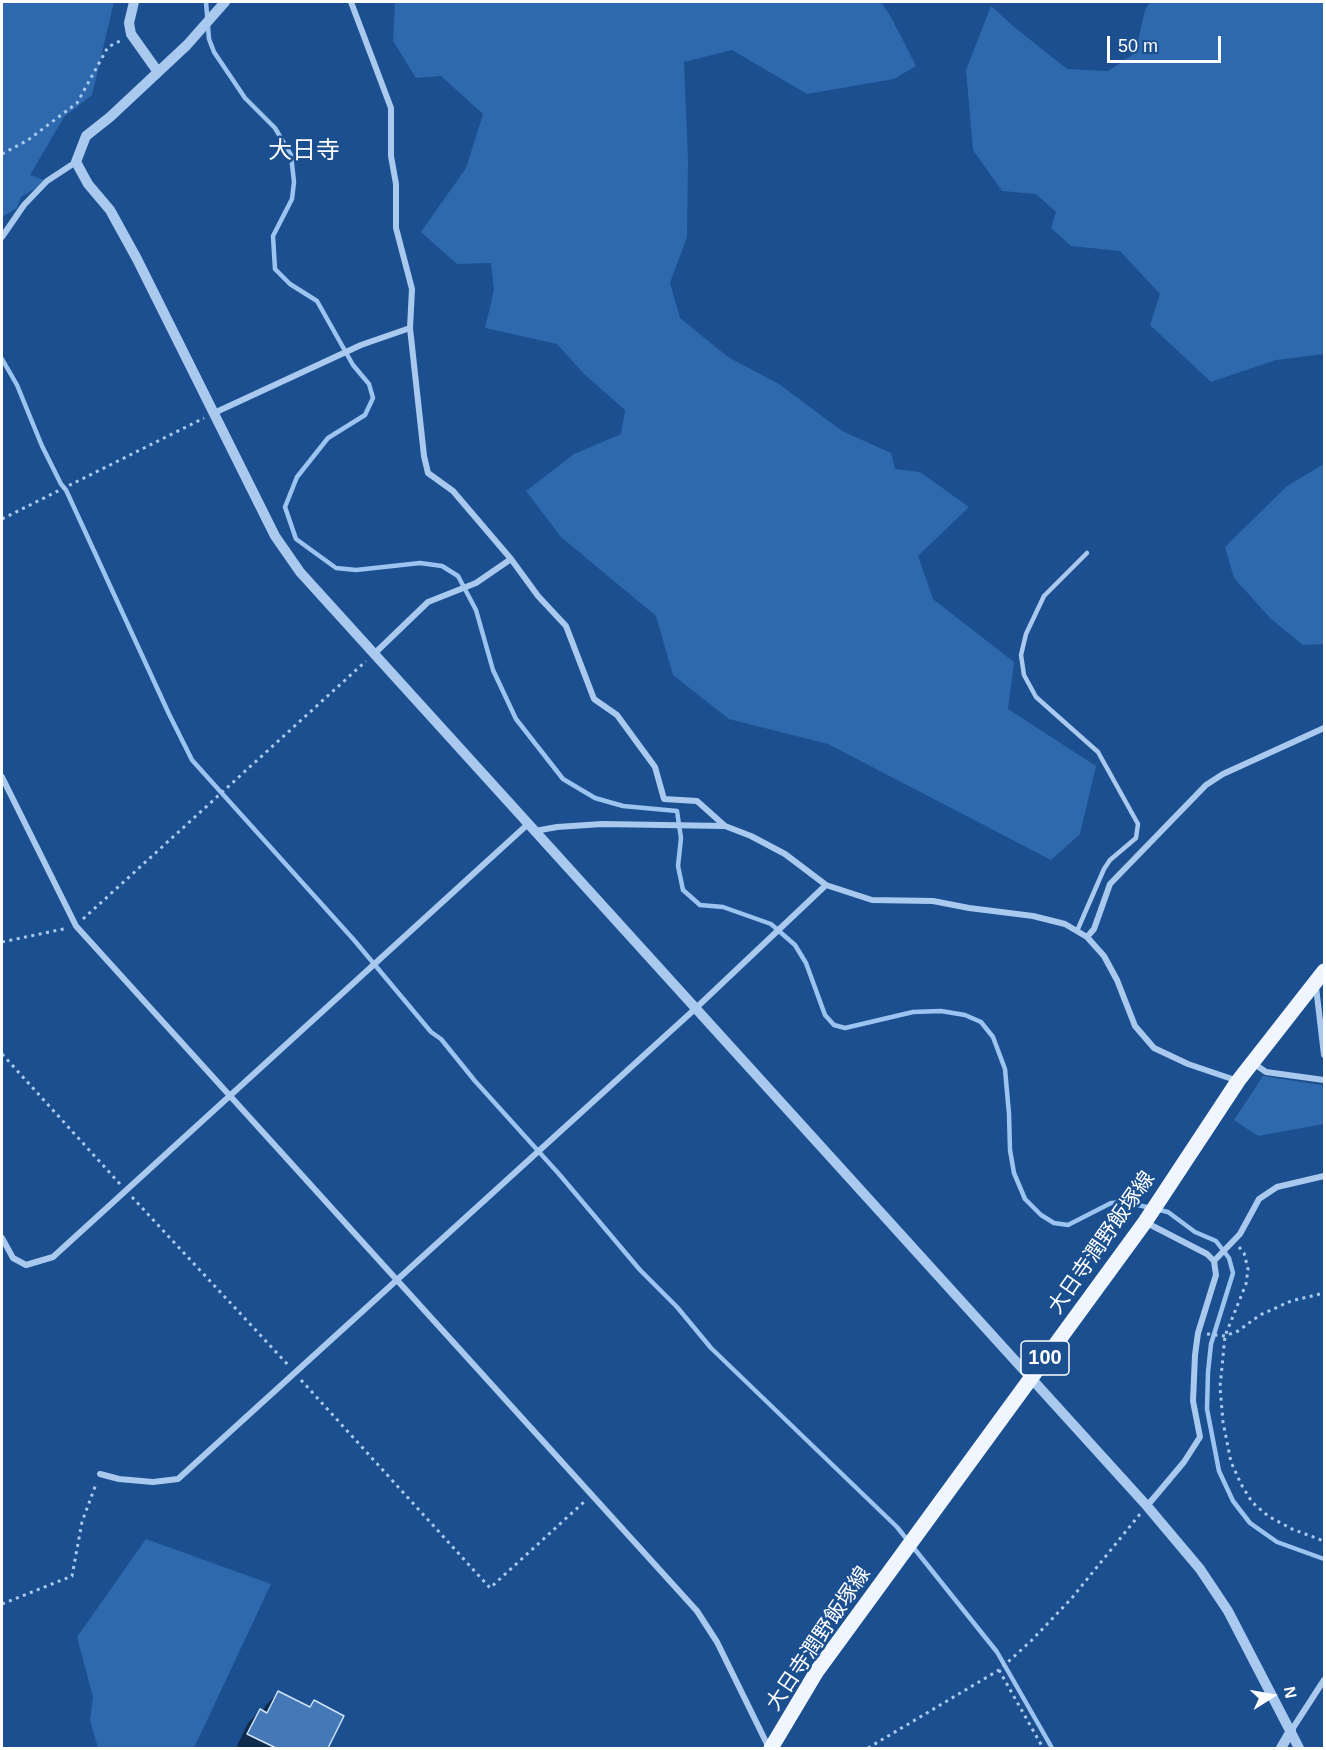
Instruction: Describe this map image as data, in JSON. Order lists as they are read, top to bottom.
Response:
{
  "streets": {
    "main road": ["大日寺潤野飯塚線", "100"]
  },
  "districts": ["大日寺"],
  "scale_bar": "50 m",
  "north": "right"
}
